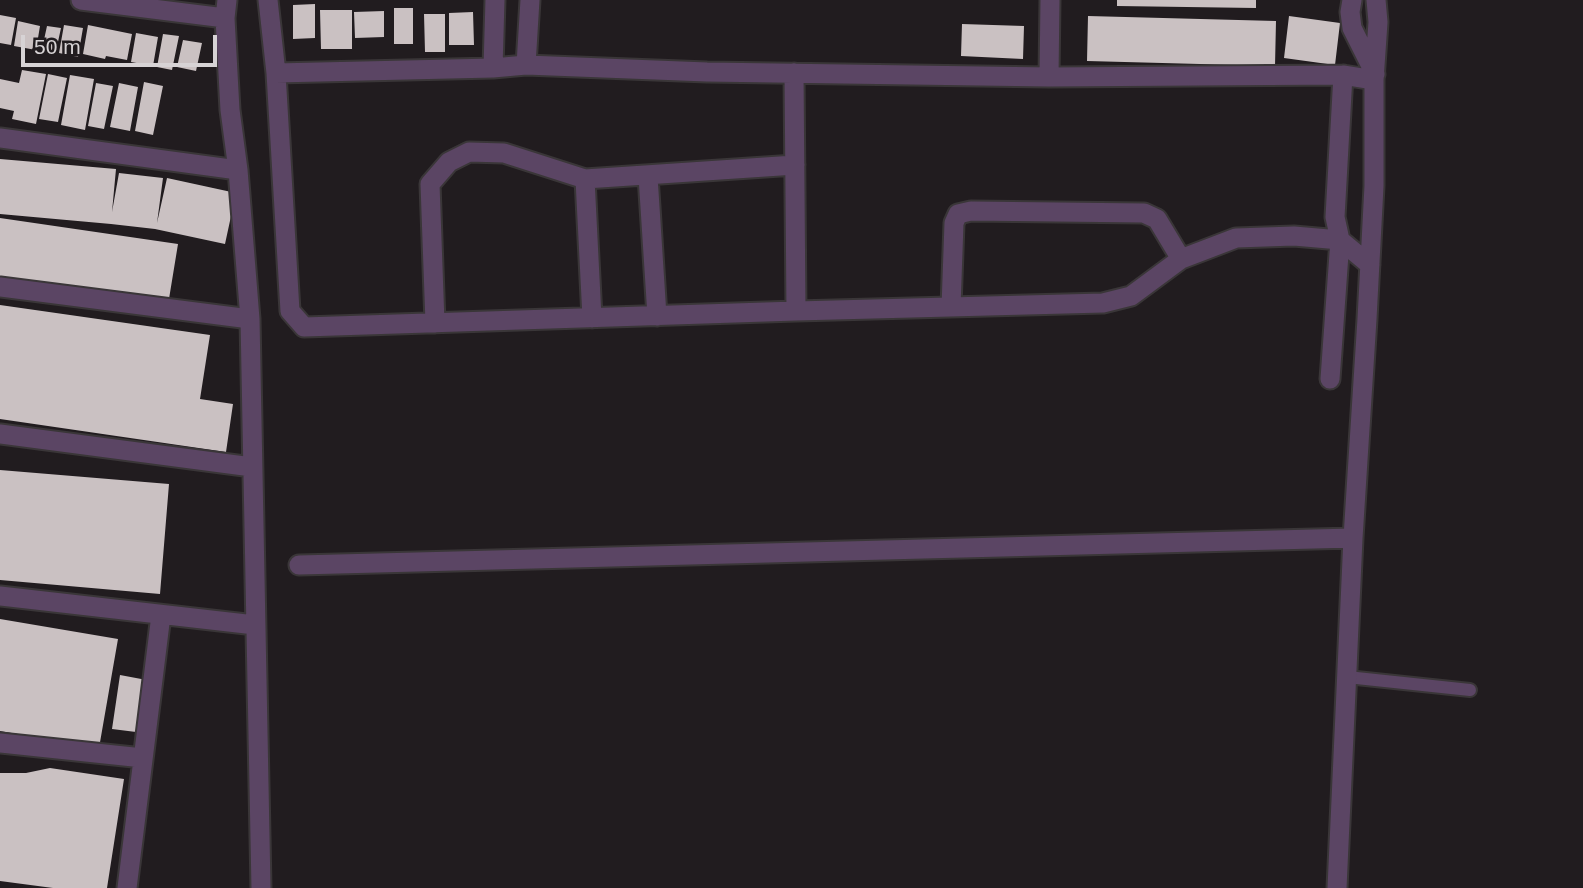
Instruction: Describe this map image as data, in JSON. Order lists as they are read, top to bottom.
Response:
{
  "scale_bar": "50 m"
}
